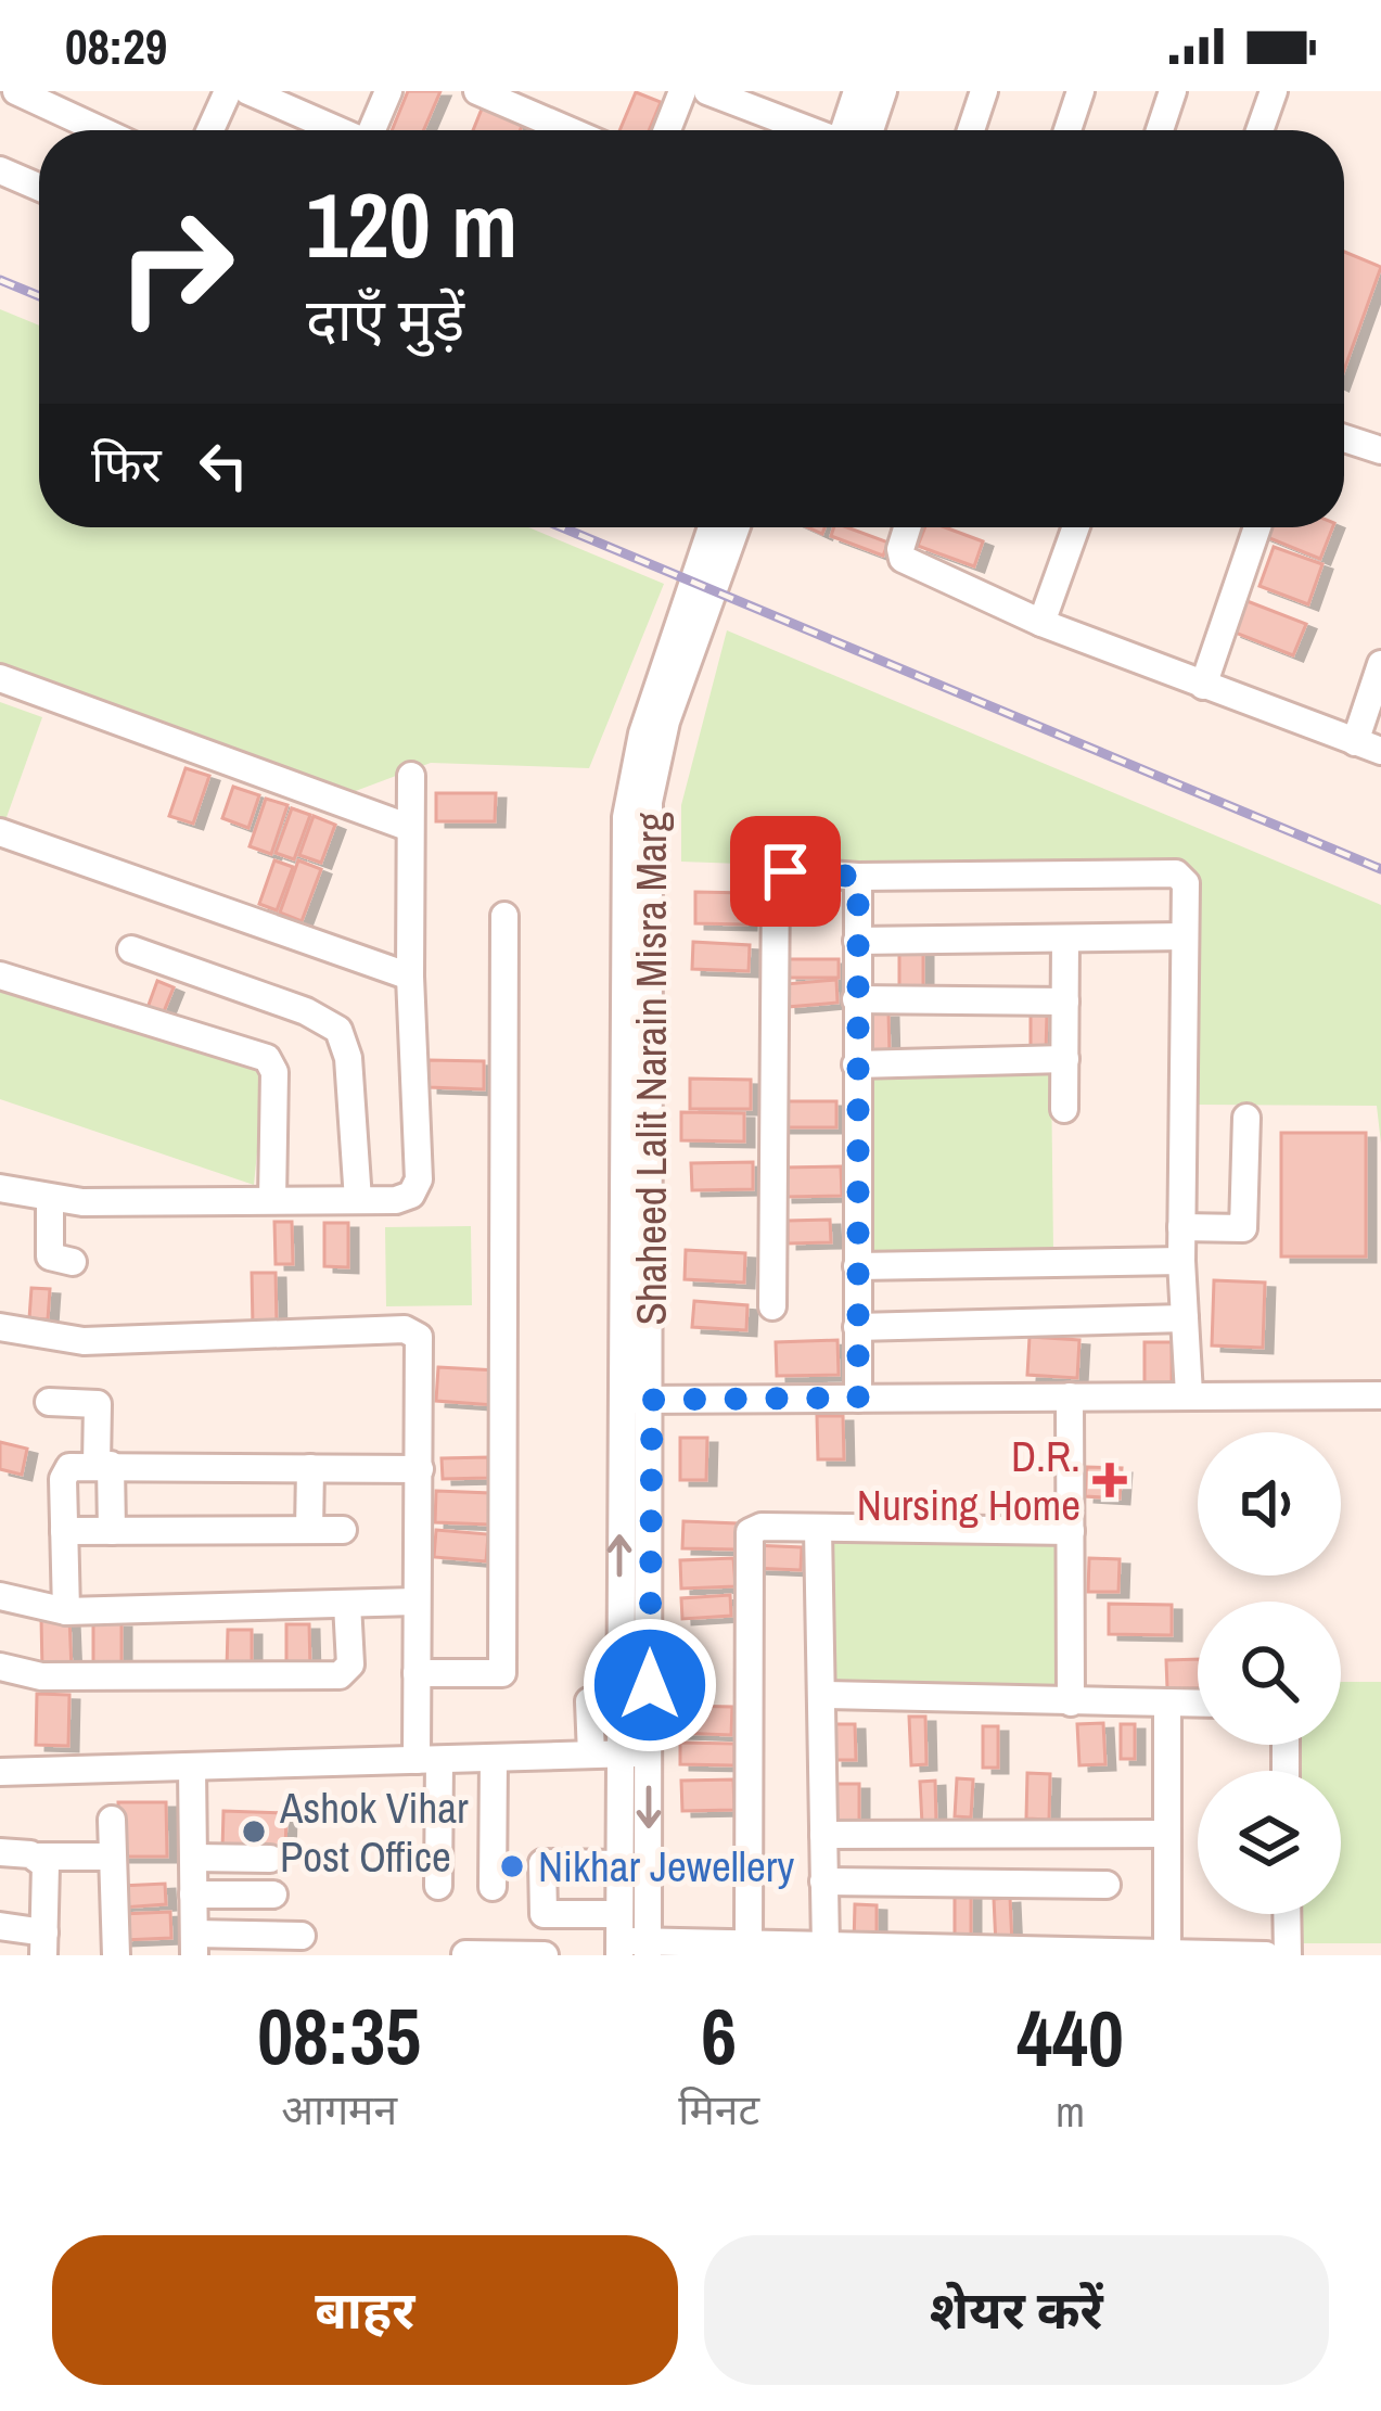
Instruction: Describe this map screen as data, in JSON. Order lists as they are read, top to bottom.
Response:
{
  "streets": {
    "street": ["Shaheed Lalit Narain Misra Marg"]
  },
  "places": {
    "health": ["D.R. Nursing Home"],
    "other": ["Ashok Vihar Post Office", "Nikhar Jewellery"]
  },
  "page": {
    "status": "08:29",
    "turn": ["120 m", "दाएँ मुड़ें"],
    "then": "फिर",
    "eta": [
      "08:35",
      "आगमन",
      "6",
      "मिनट",
      "440",
      "m"
    ],
    "buttons": ["बाहर", "शेयर करें"]
  }
}
